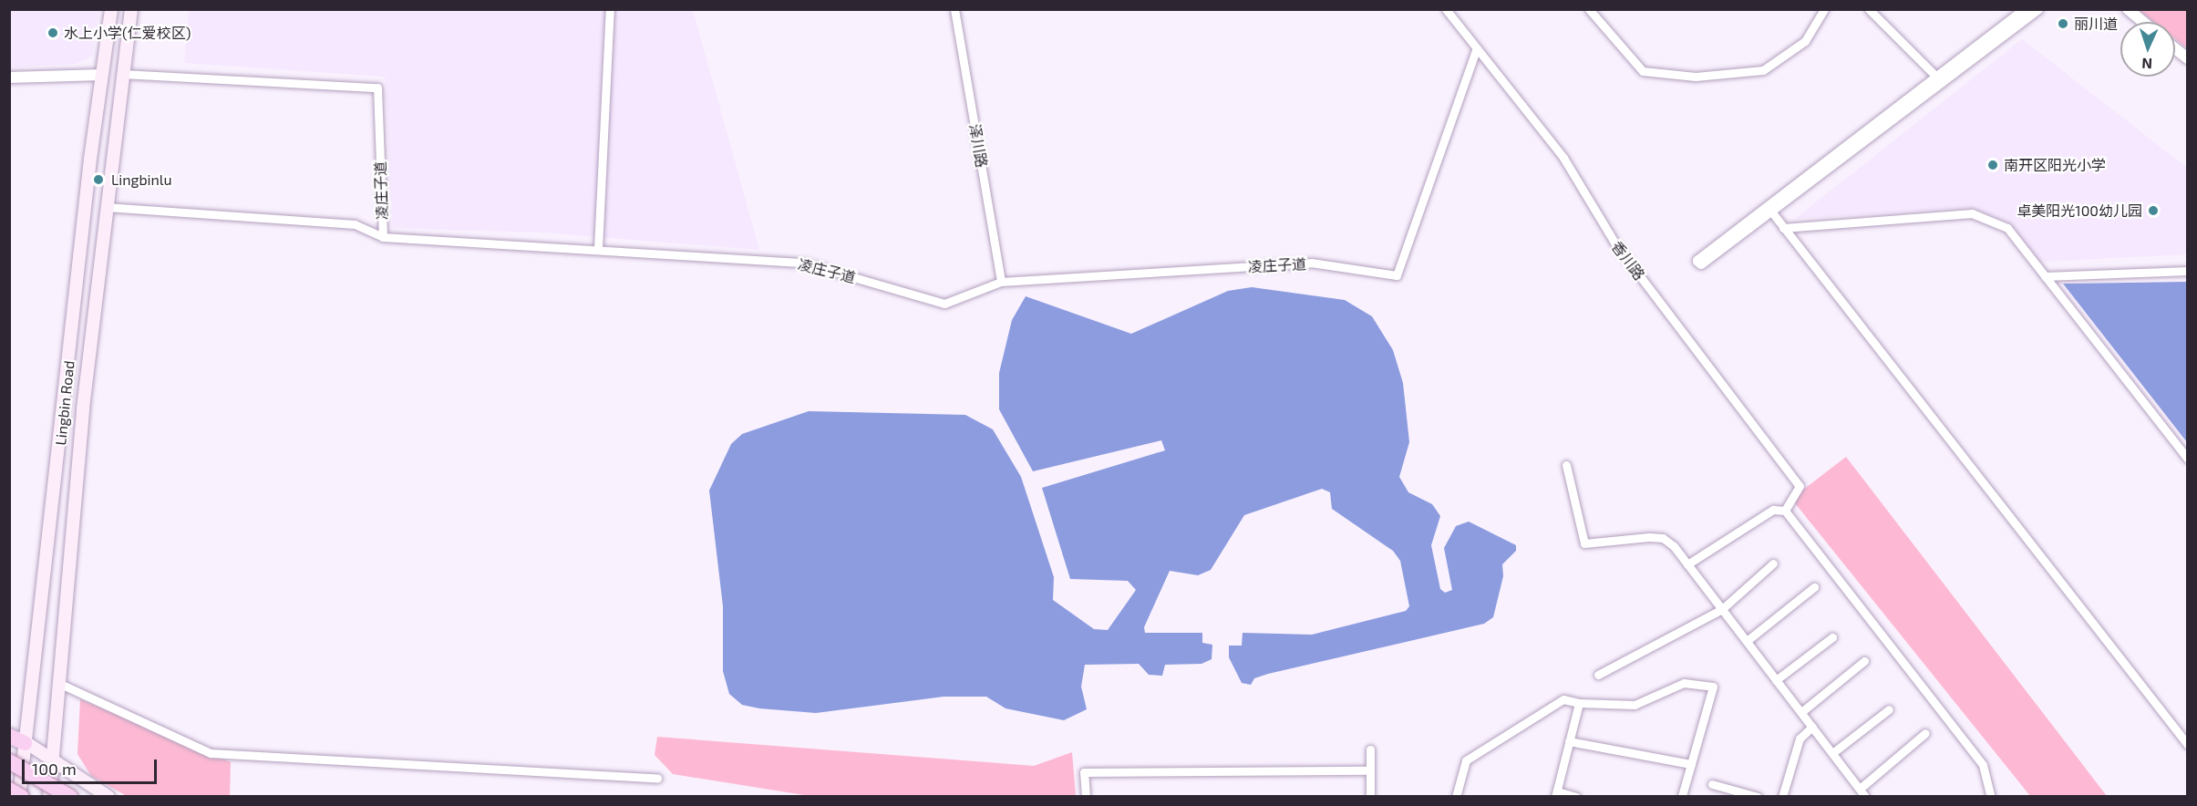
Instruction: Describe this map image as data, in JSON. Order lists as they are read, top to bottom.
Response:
{
  "streets": {
    "main road": ["Lingbin Road"],
    "street": ["泽川路", "凌庄子道", "香川路"]
  },
  "crossings": [
    ["泽川路", "凌庄子道"],
    ["凌庄子道", "香川路"],
    ["凌庄子道", "Lingbin Road"]
  ],
  "places": [
    "丽川道",
    "水上小学(仁爱校区)",
    "南开区阳光小学",
    "Lingbinlu",
    "卓美阳光100幼儿园"
  ],
  "scale_bar": "100 m",
  "north": "bottom"
}
